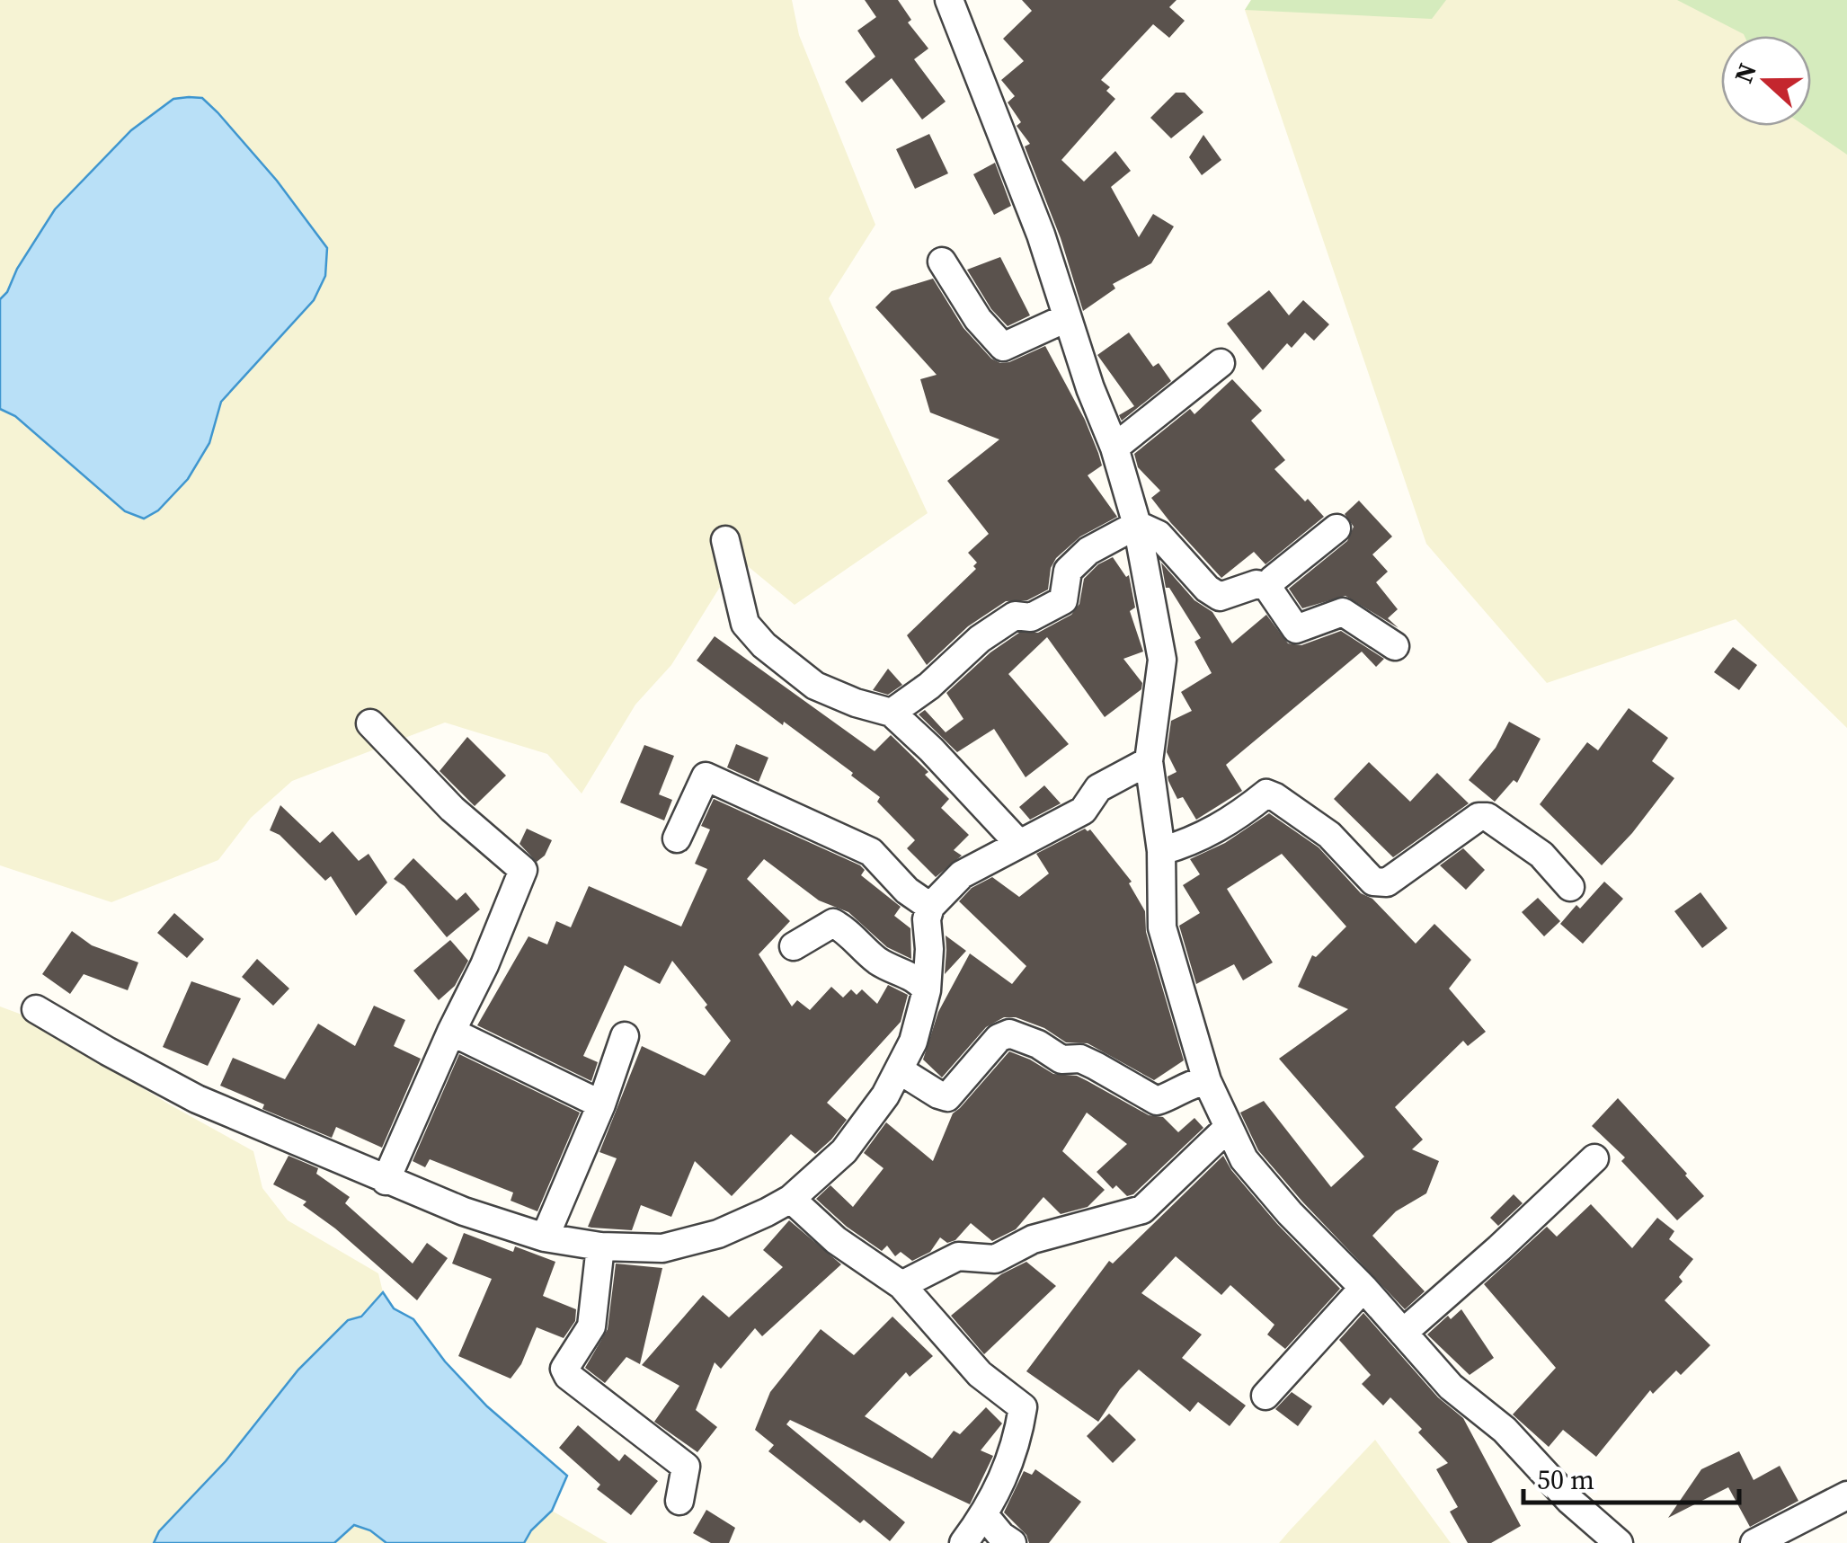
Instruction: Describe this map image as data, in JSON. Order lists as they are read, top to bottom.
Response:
{
  "scale_bar": "50 m",
  "north": "left"
}
